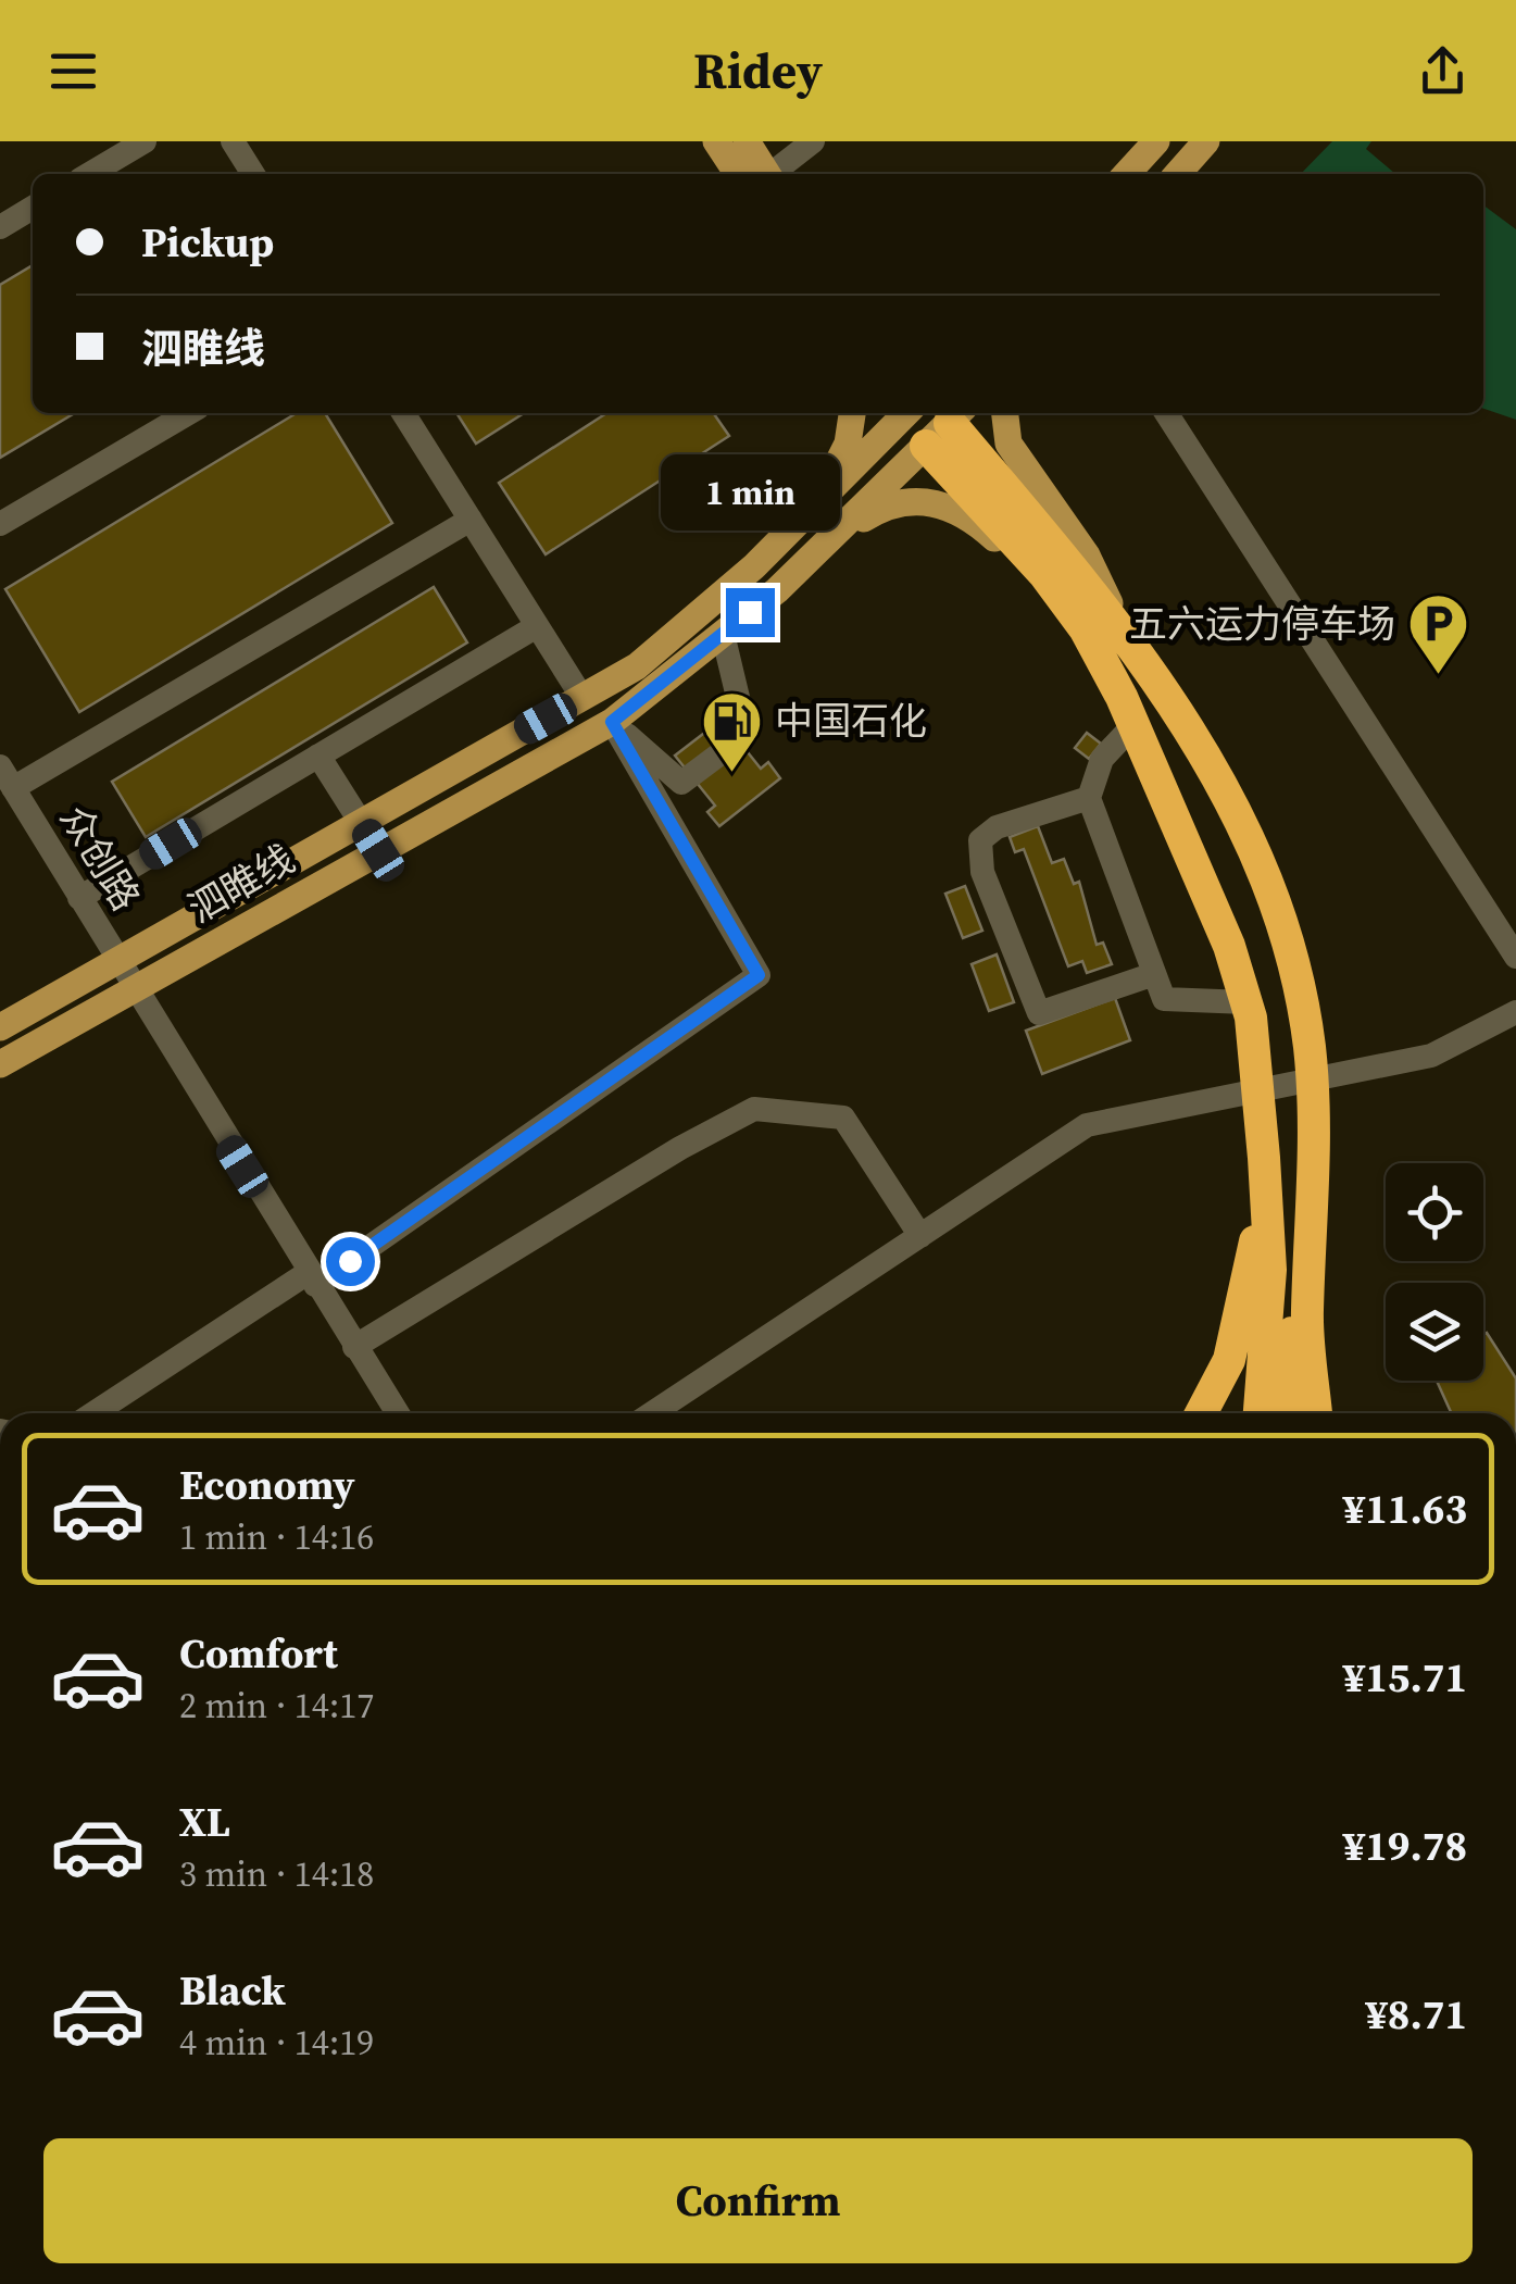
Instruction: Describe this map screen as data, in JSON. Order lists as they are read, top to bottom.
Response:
{
  "streets": {
    "main road": ["泗睢线"],
    "street": ["众创路"]
  },
  "crossings": [
    ["众创路", "泗睢线"]
  ],
  "places": {
    "parking": ["五六运力停车场"],
    "fuel station": ["中国石化"]
  },
  "page": {
    "header": "Ridey",
    "banner": ["Pickup", "泗睢线"],
    "bubble": "1 min",
    "list": [
      {
        "name": "Economy",
        "note": "1 min · 14:16",
        "value": "¥11.63"
      },
      {
        "name": "Comfort",
        "note": "2 min · 14:17",
        "value": "¥15.71"
      },
      {
        "name": "XL",
        "note": "3 min · 14:18",
        "value": "¥19.78"
      },
      {
        "name": "Black",
        "note": "4 min · 14:19",
        "value": "¥8.71"
      }
    ],
    "buttons": "Confirm"
  }
}
